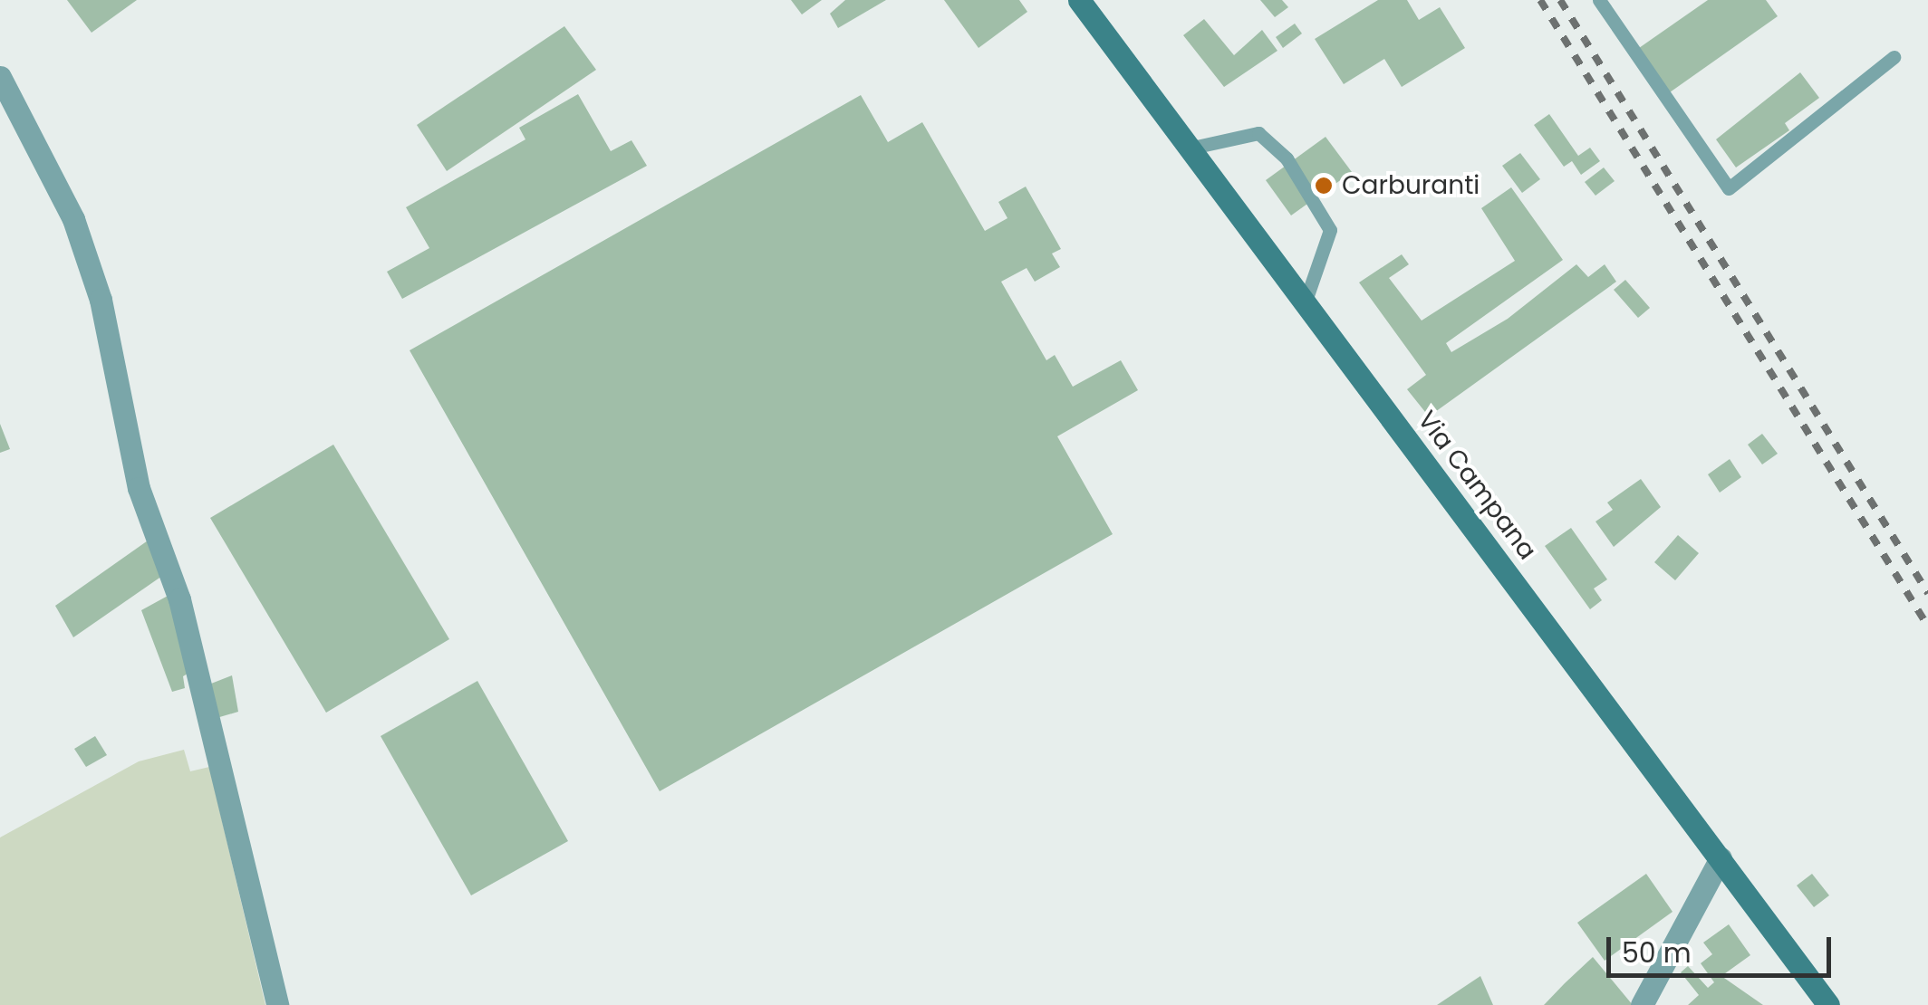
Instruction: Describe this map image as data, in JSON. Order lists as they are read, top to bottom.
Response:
{
  "streets": {
    "street": ["Via Campana"]
  },
  "places": ["Carburanti"],
  "scale_bar": "50 m"
}
